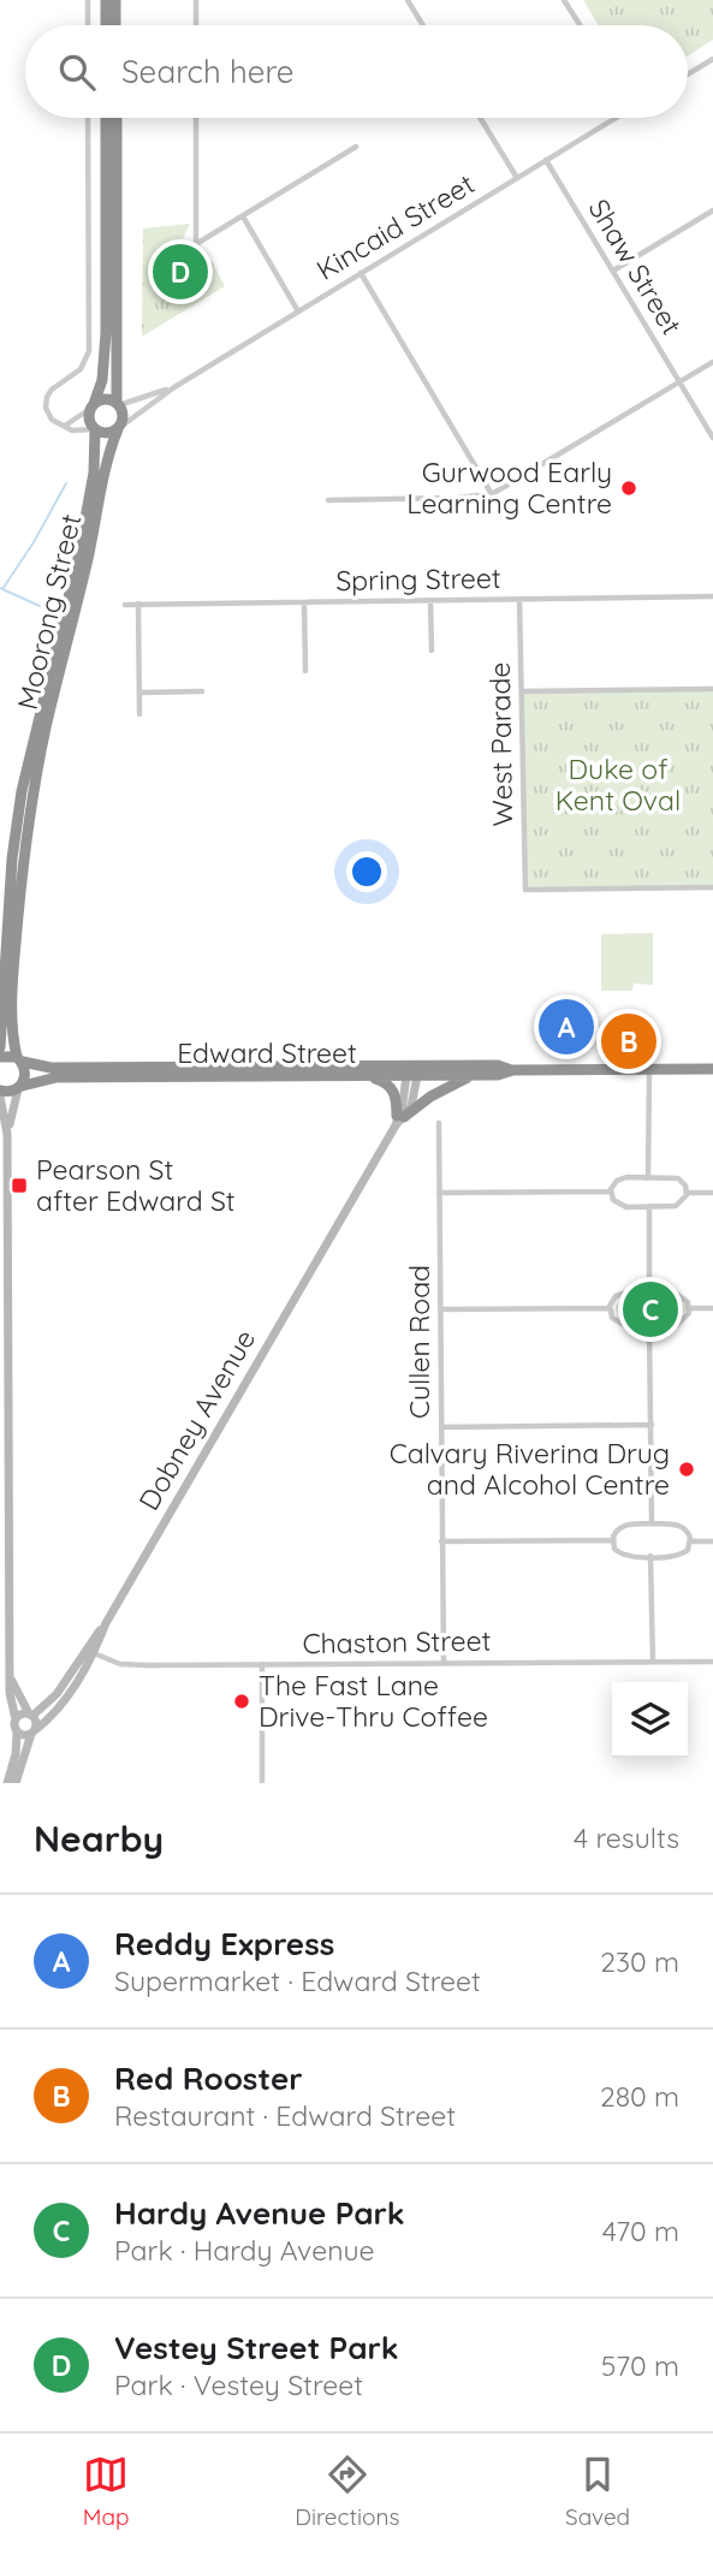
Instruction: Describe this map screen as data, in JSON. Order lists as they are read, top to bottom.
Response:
{
  "streets": {
    "highway": ["Moorong Street", "Edward Street"],
    "main road": ["Dobney Avenue"],
    "street": [
      "Kincaid Street",
      "Shaw Street",
      "Spring Street",
      "West Parade",
      "Cullen Road",
      "Chaston Street"
    ]
  },
  "crossings": [
    ["Kincaid Street", "Shaw Street"],
    ["Kincaid Street", "Moorong Street"],
    ["Spring Street", "West Parade"],
    ["Moorong Street", "Edward Street"],
    ["Edward Street", "Dobney Avenue"],
    ["Cullen Road", "Chaston Street"],
    ["Dobney Avenue", "Chaston Street"]
  ],
  "parks": ["Duke of Kent Oval"],
  "places": {
    "other": ["Gurwood Early Learning Centre", "Calvary Riverina Drug and Alcohol Centre", "The Fast Lane Drive-Thru Coffee"],
    "transit": ["Pearson St after Edward St"]
  },
  "page": {
    "search": "Search here",
    "pins": [
      "D",
      "A",
      "B",
      "C"
    ],
    "heading": ["Nearby", "4 results"],
    "list": [
      {
        "mark": "A",
        "name": "Reddy Express",
        "note": "Supermarket · Edward Street",
        "value": "230 m"
      },
      {
        "mark": "B",
        "name": "Red Rooster",
        "note": "Restaurant · Edward Street",
        "value": "280 m"
      },
      {
        "mark": "C",
        "name": "Hardy Avenue Park",
        "note": "Park · Hardy Avenue",
        "value": "470 m"
      },
      {
        "mark": "D",
        "name": "Vestey Street Park",
        "note": "Park · Vestey Street",
        "value": "570 m"
      }
    ],
    "nav": ["Map", "Directions", "Saved"]
  }
}
